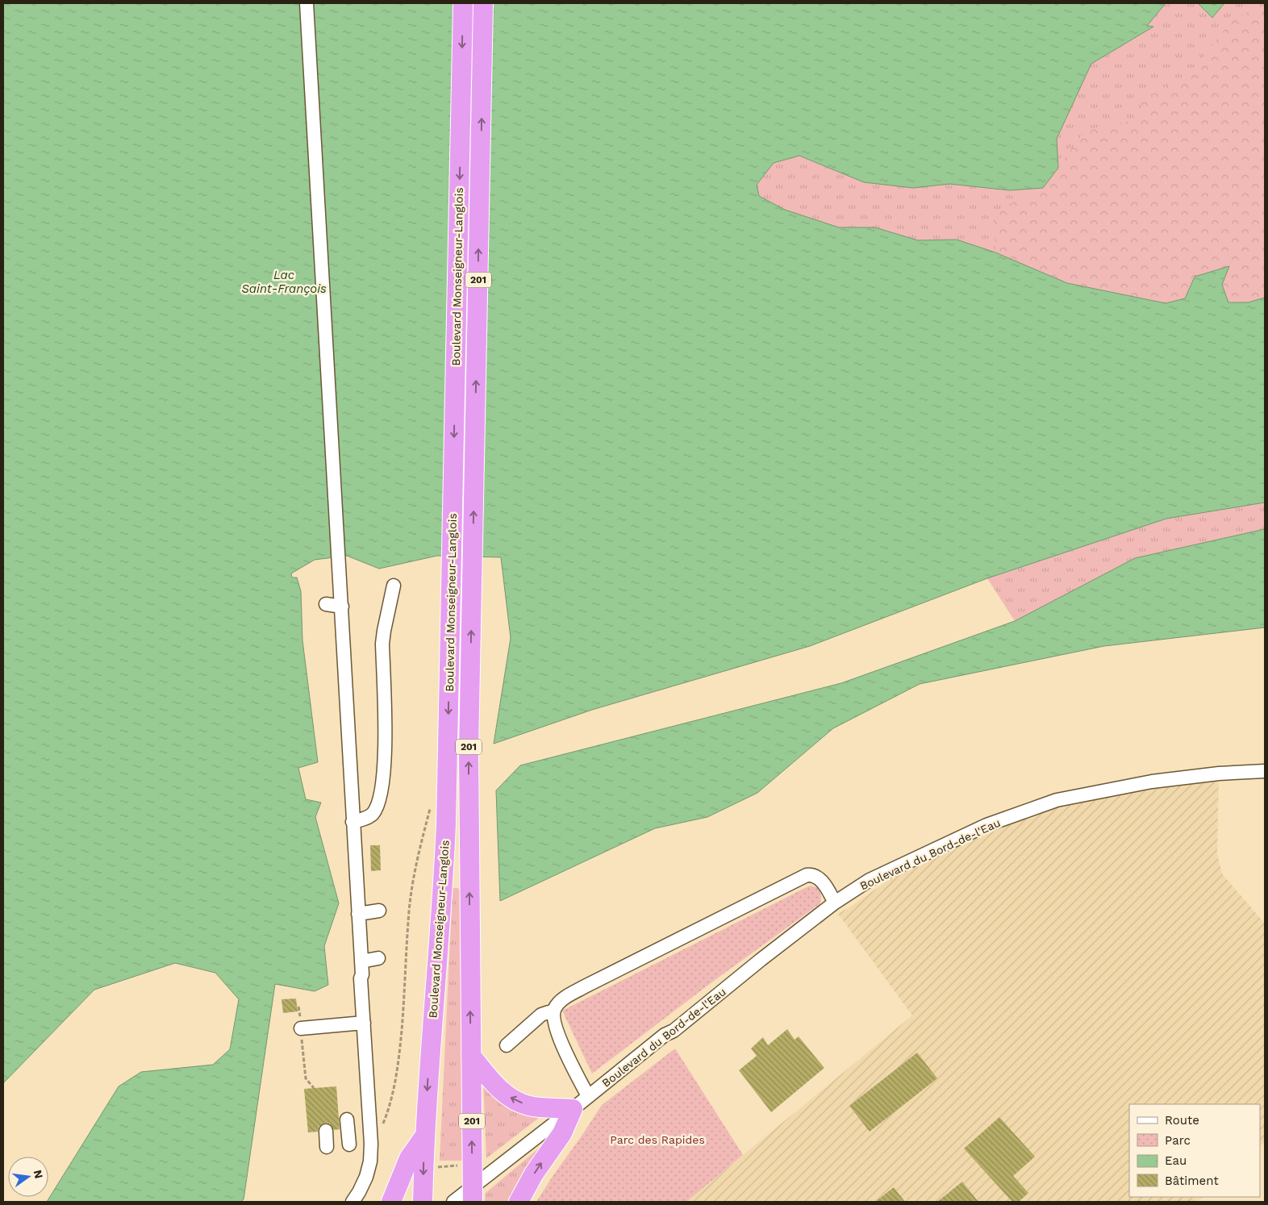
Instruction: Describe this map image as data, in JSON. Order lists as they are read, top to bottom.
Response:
{
  "streets": {
    "highway": ["Boulevard Monseigneur-Langlois", "201"],
    "street": ["Boulevard du Bord-de-l'Eau"]
  },
  "crossings": [
    ["Boulevard Monseigneur-Langlois", "Boulevard du Bord-de-l'Eau"]
  ],
  "water": ["Lac Saint-François"],
  "parks": ["Parc des Rapides"],
  "legend": [
    "Route",
    "Parc",
    "Eau",
    "Bâtiment"
  ],
  "north": "right"
}
